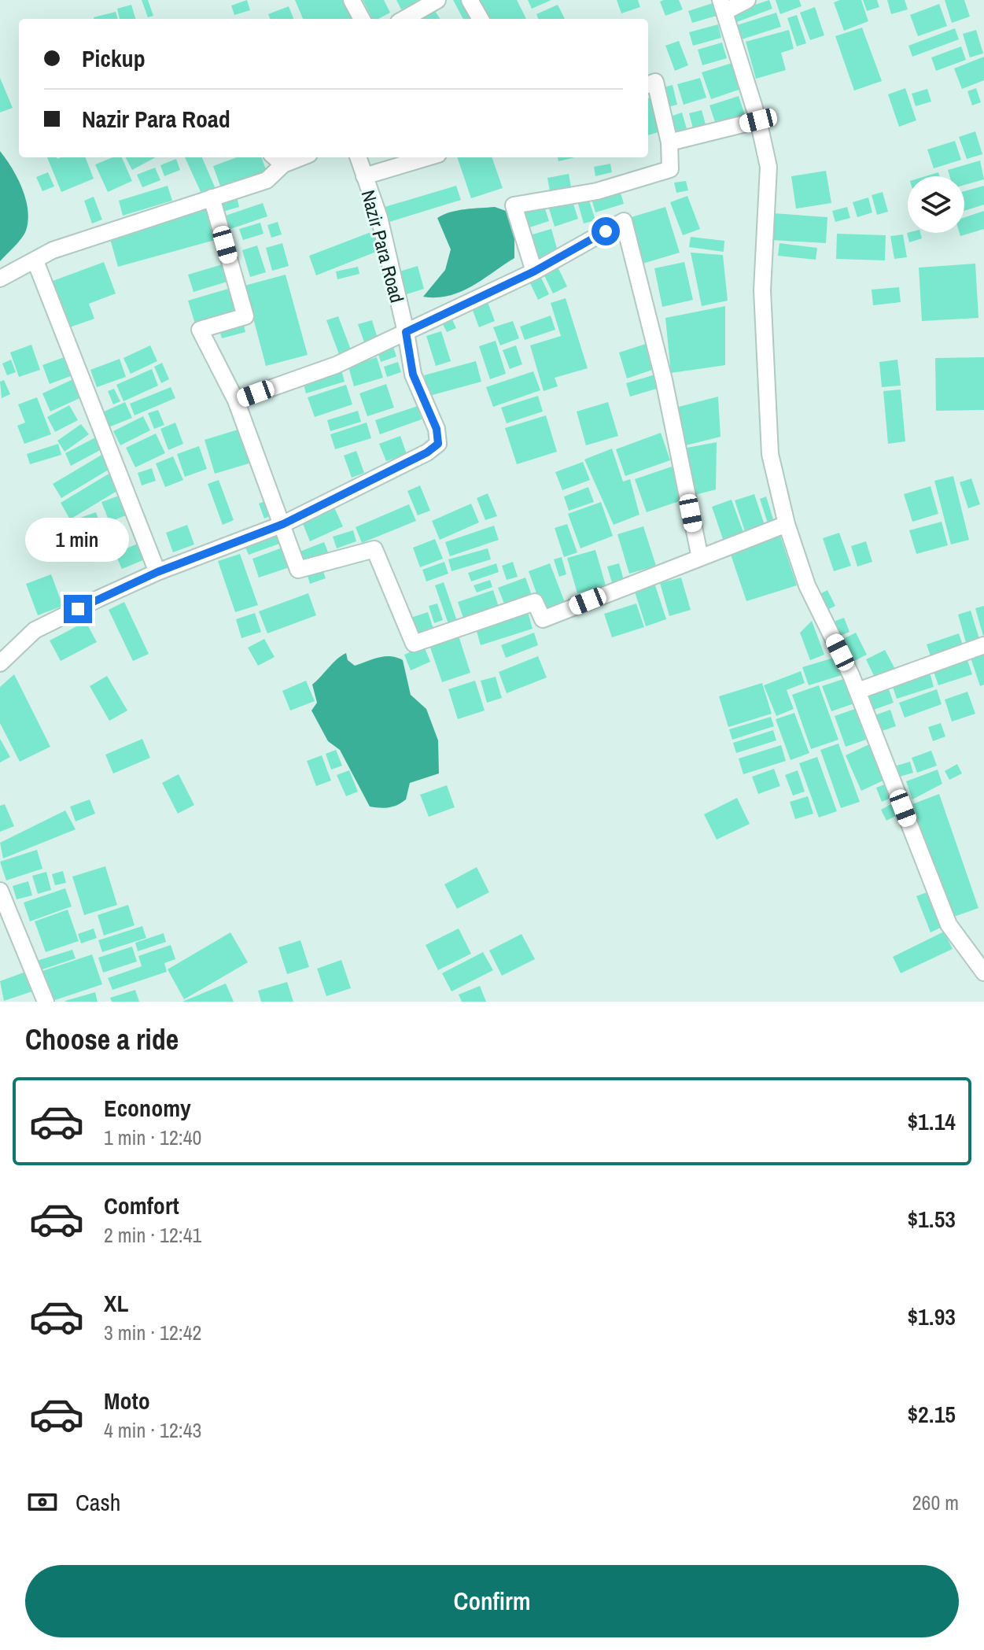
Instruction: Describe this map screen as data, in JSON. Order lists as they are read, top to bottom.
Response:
{
  "streets": {
    "street": ["Nazir Para Road"]
  },
  "page": {
    "banner": ["Pickup", "Nazir Para Road"],
    "bubble": "1 min",
    "heading": "Choose a ride",
    "list": [
      {
        "name": "Economy",
        "note": "1 min · 12:40",
        "value": "$1.14"
      },
      {
        "name": "Comfort",
        "note": "2 min · 12:41",
        "value": "$1.53"
      },
      {
        "name": "XL",
        "note": "3 min · 12:42",
        "value": "$1.93"
      },
      {
        "name": "Moto",
        "note": "4 min · 12:43",
        "value": "$2.15"
      }
    ],
    "pay": ["Cash", "260 m"],
    "buttons": "Confirm"
  }
}
